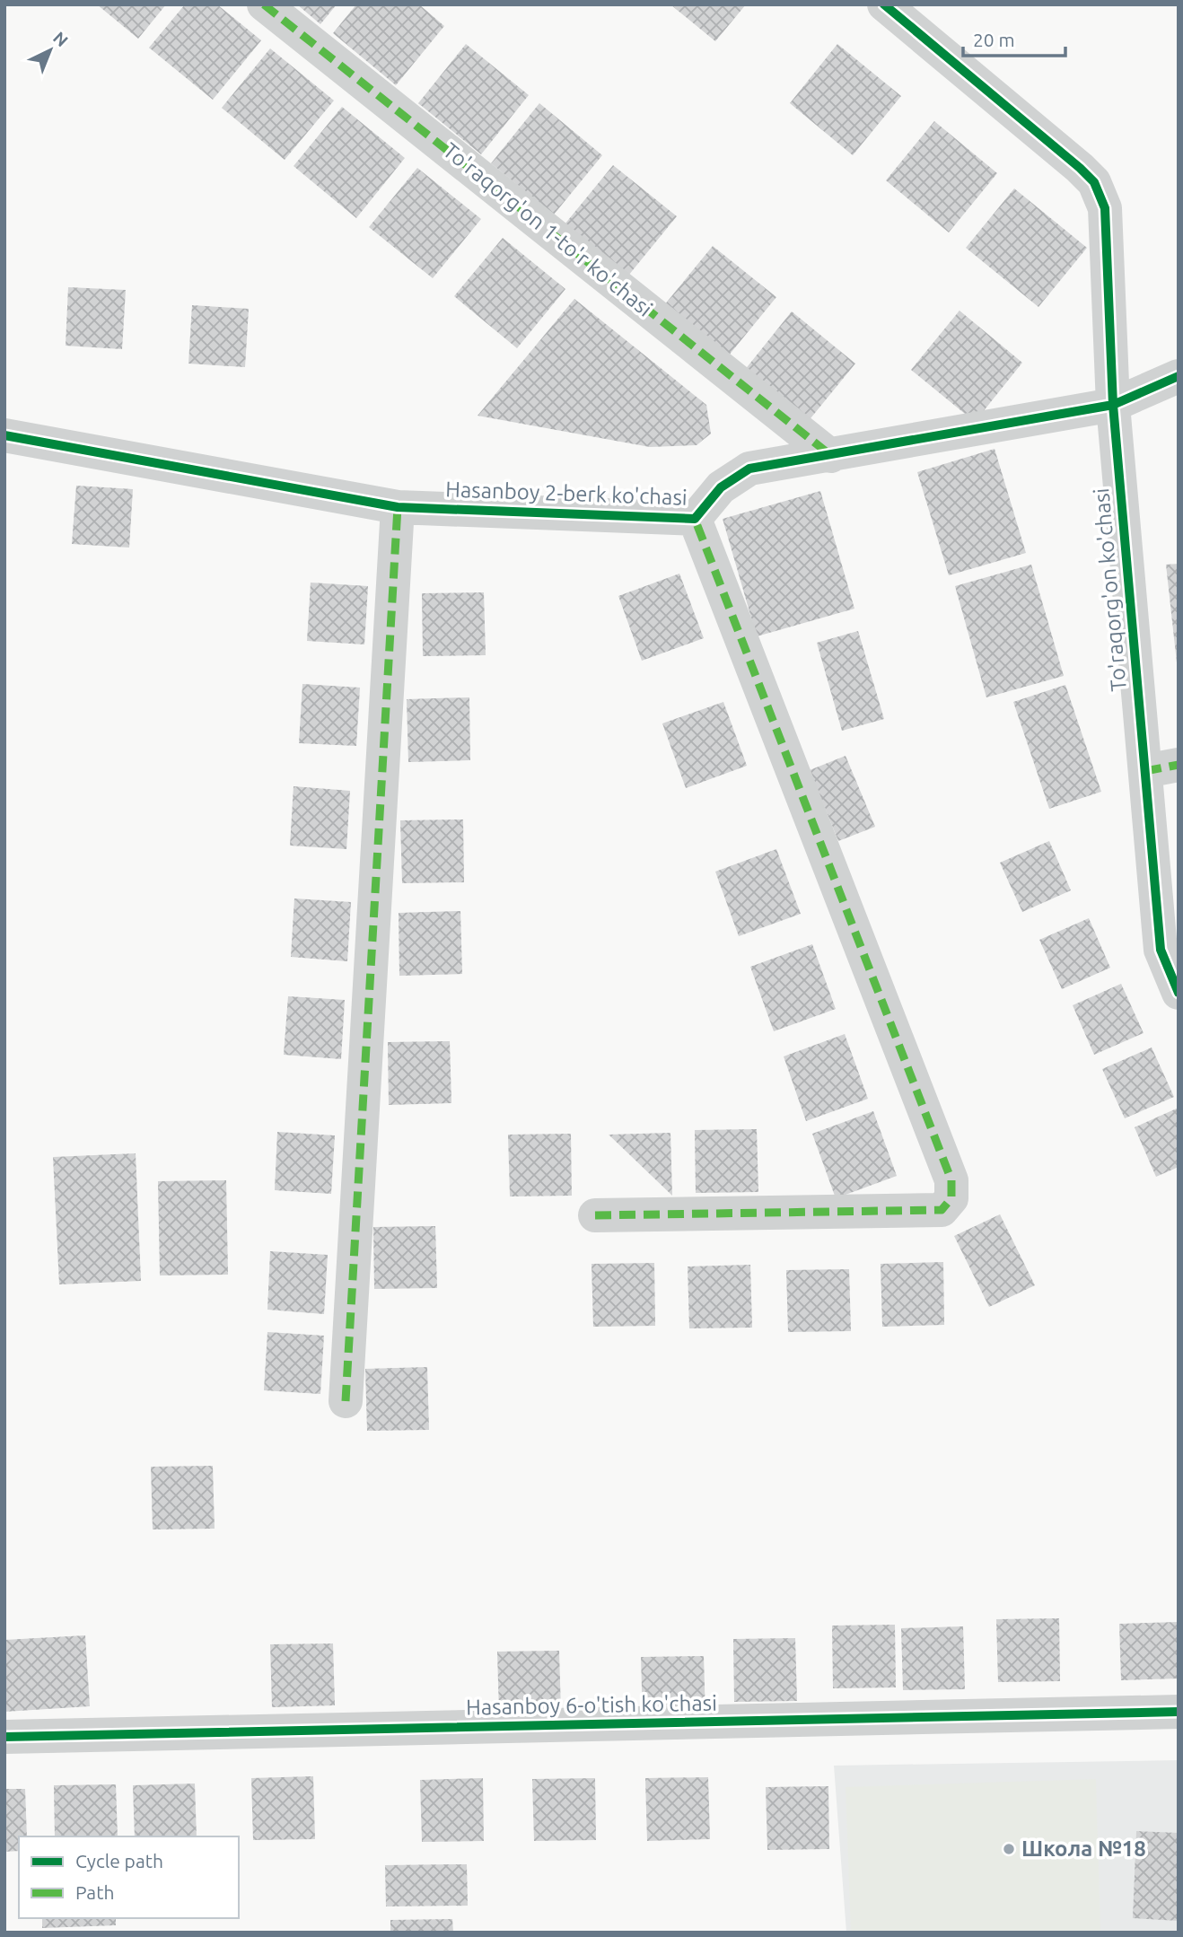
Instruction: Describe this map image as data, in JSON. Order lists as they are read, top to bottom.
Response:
{
  "streets": {
    "street": [
      "To'raqorg'on 1-to'r ko'chasi",
      "Hasanboy 2-berk ko'chasi",
      "To'raqorg'on ko'chasi",
      "Hasanboy 6-o'tish ko'chasi"
    ]
  },
  "crossings": [
    ["To'raqorg'on 1-to'r ko'chasi", "Hasanboy 2-berk ko'chasi"],
    ["Hasanboy 2-berk ko'chasi", "To'raqorg'on ko'chasi"]
  ],
  "places": ["Школа №18"],
  "legend": ["Cycle path", "Path"],
  "scale_bar": "20 m",
  "north": "top right"
}
